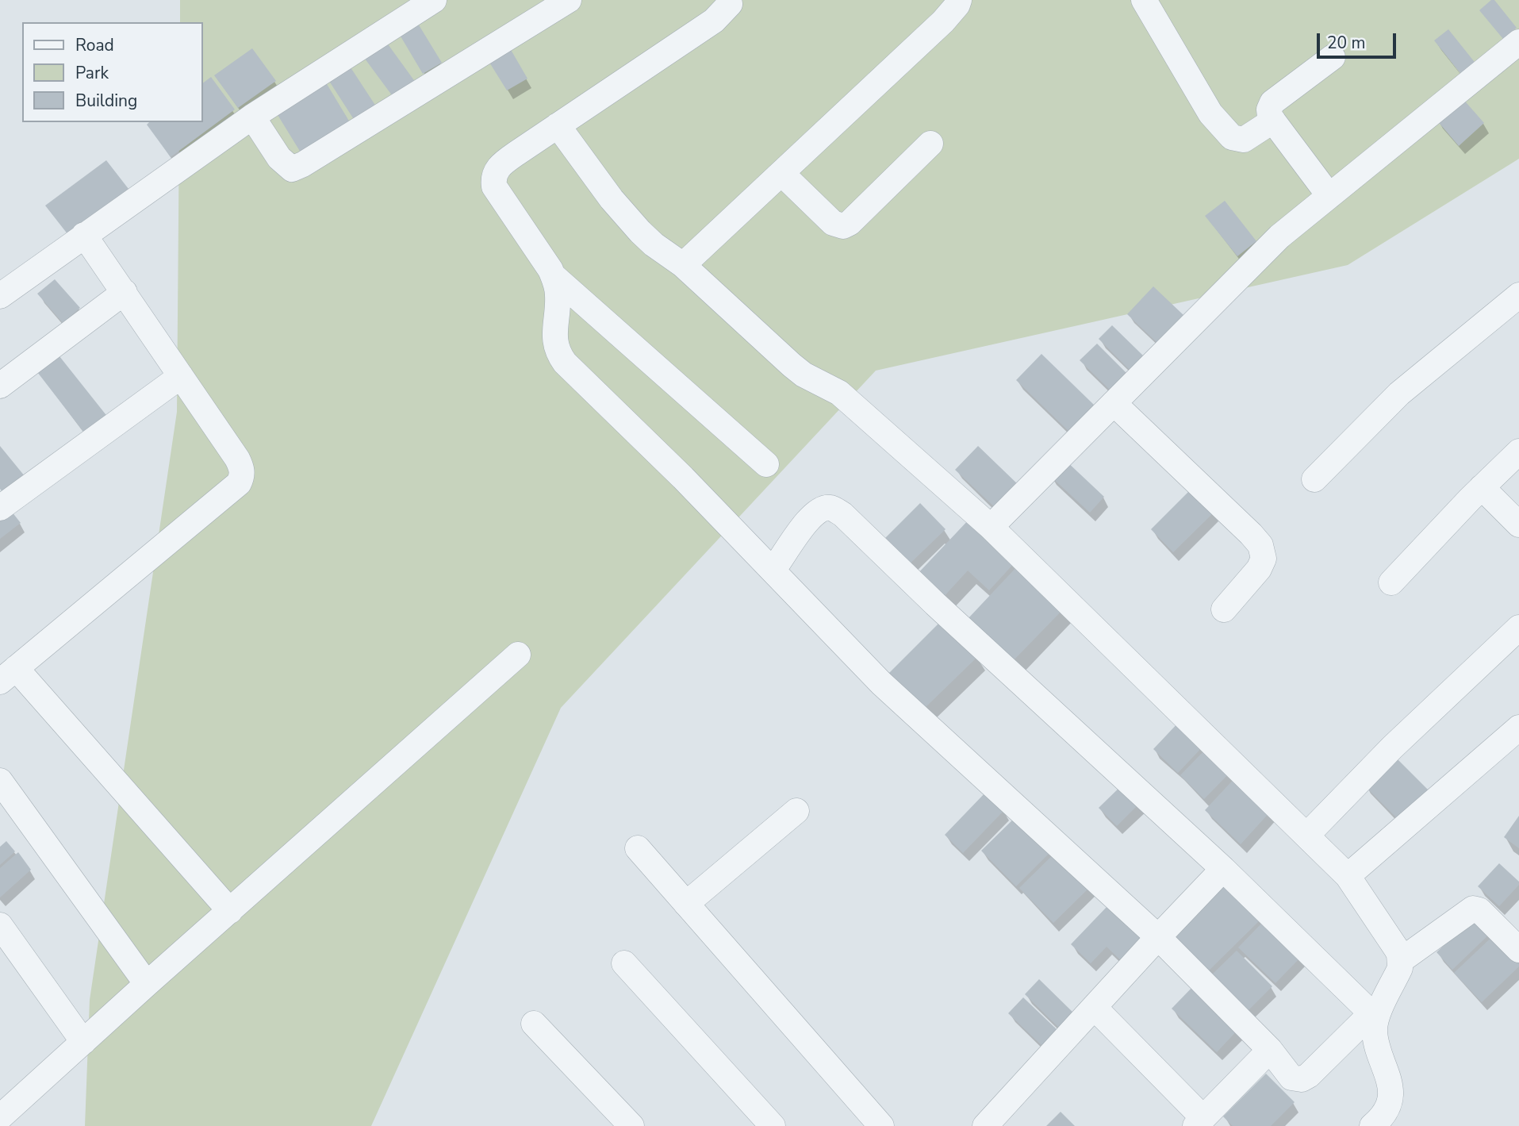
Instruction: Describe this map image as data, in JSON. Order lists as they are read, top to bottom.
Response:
{
  "legend": ["Road", "Park", "Building"],
  "scale_bar": "20 m"
}
